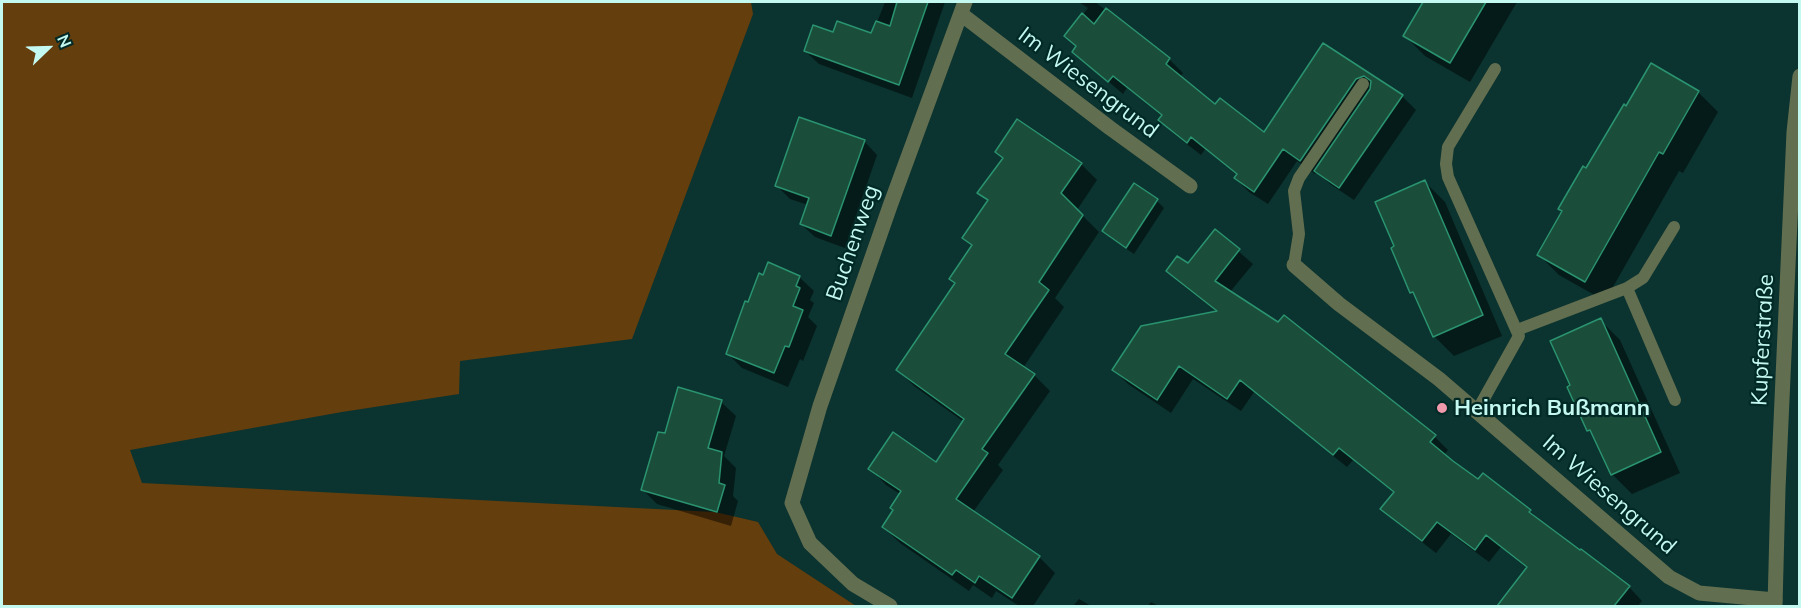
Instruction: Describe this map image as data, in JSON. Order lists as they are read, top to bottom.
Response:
{
  "streets": {
    "street": ["Im Wiesengrund", "Buchenweg", "Kupferstraße"]
  },
  "crossings": [
    ["Im Wiesengrund", "Buchenweg"],
    ["Im Wiesengrund", "Kupferstraße"]
  ],
  "places": ["Heinrich Bußmann"],
  "north": "top right"
}
